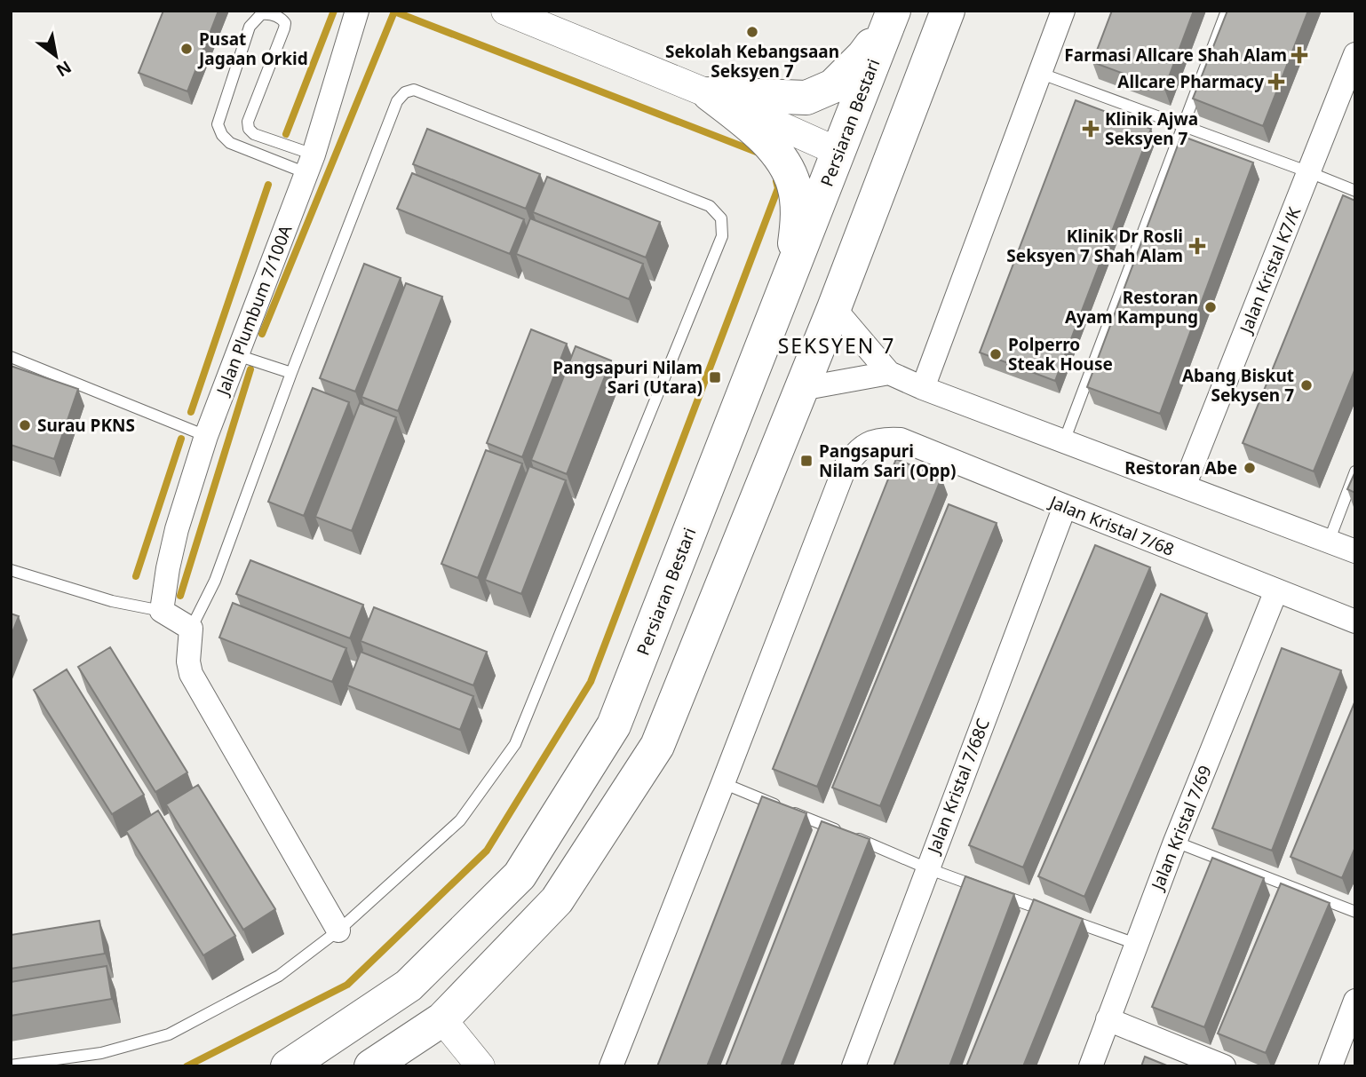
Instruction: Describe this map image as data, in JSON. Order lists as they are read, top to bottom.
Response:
{
  "streets": {
    "main road": ["Persiaran Bestari"],
    "street": [
      "Jalan Kristal K7/K",
      "Jalan Plumbum 7/100A",
      "Jalan Kristal 7/68",
      "Jalan Kristal 7/68C",
      "Jalan Kristal 7/69"
    ]
  },
  "crossings": [
    ["Jalan Kristal 7/68", "Jalan Kristal 7/68C"],
    ["Jalan Kristal 7/68", "Jalan Kristal 7/69"]
  ],
  "districts": ["SEKSYEN 7"],
  "places": {
    "other": [
      "Sekolah Kebangsaan Seksyen 7",
      "Pusat Jagaan Orkid",
      "Restoran Ayam Kampung",
      "Polperro Steak House",
      "Abang Biskut Sekysen 7",
      "Surau PKNS",
      "Restoran Abe"
    ],
    "health": [
      "Farmasi Allcare Shah Alam",
      "Allcare Pharmacy",
      "Klinik Ajwa Seksyen 7",
      "Klinik Dr Rosli Seksyen 7 Shah Alam"
    ],
    "transit": ["Pangsapuri Nilam Sari (Utara)", "Pangsapuri Nilam Sari (Opp)"]
  },
  "north": "bottom right"
}
